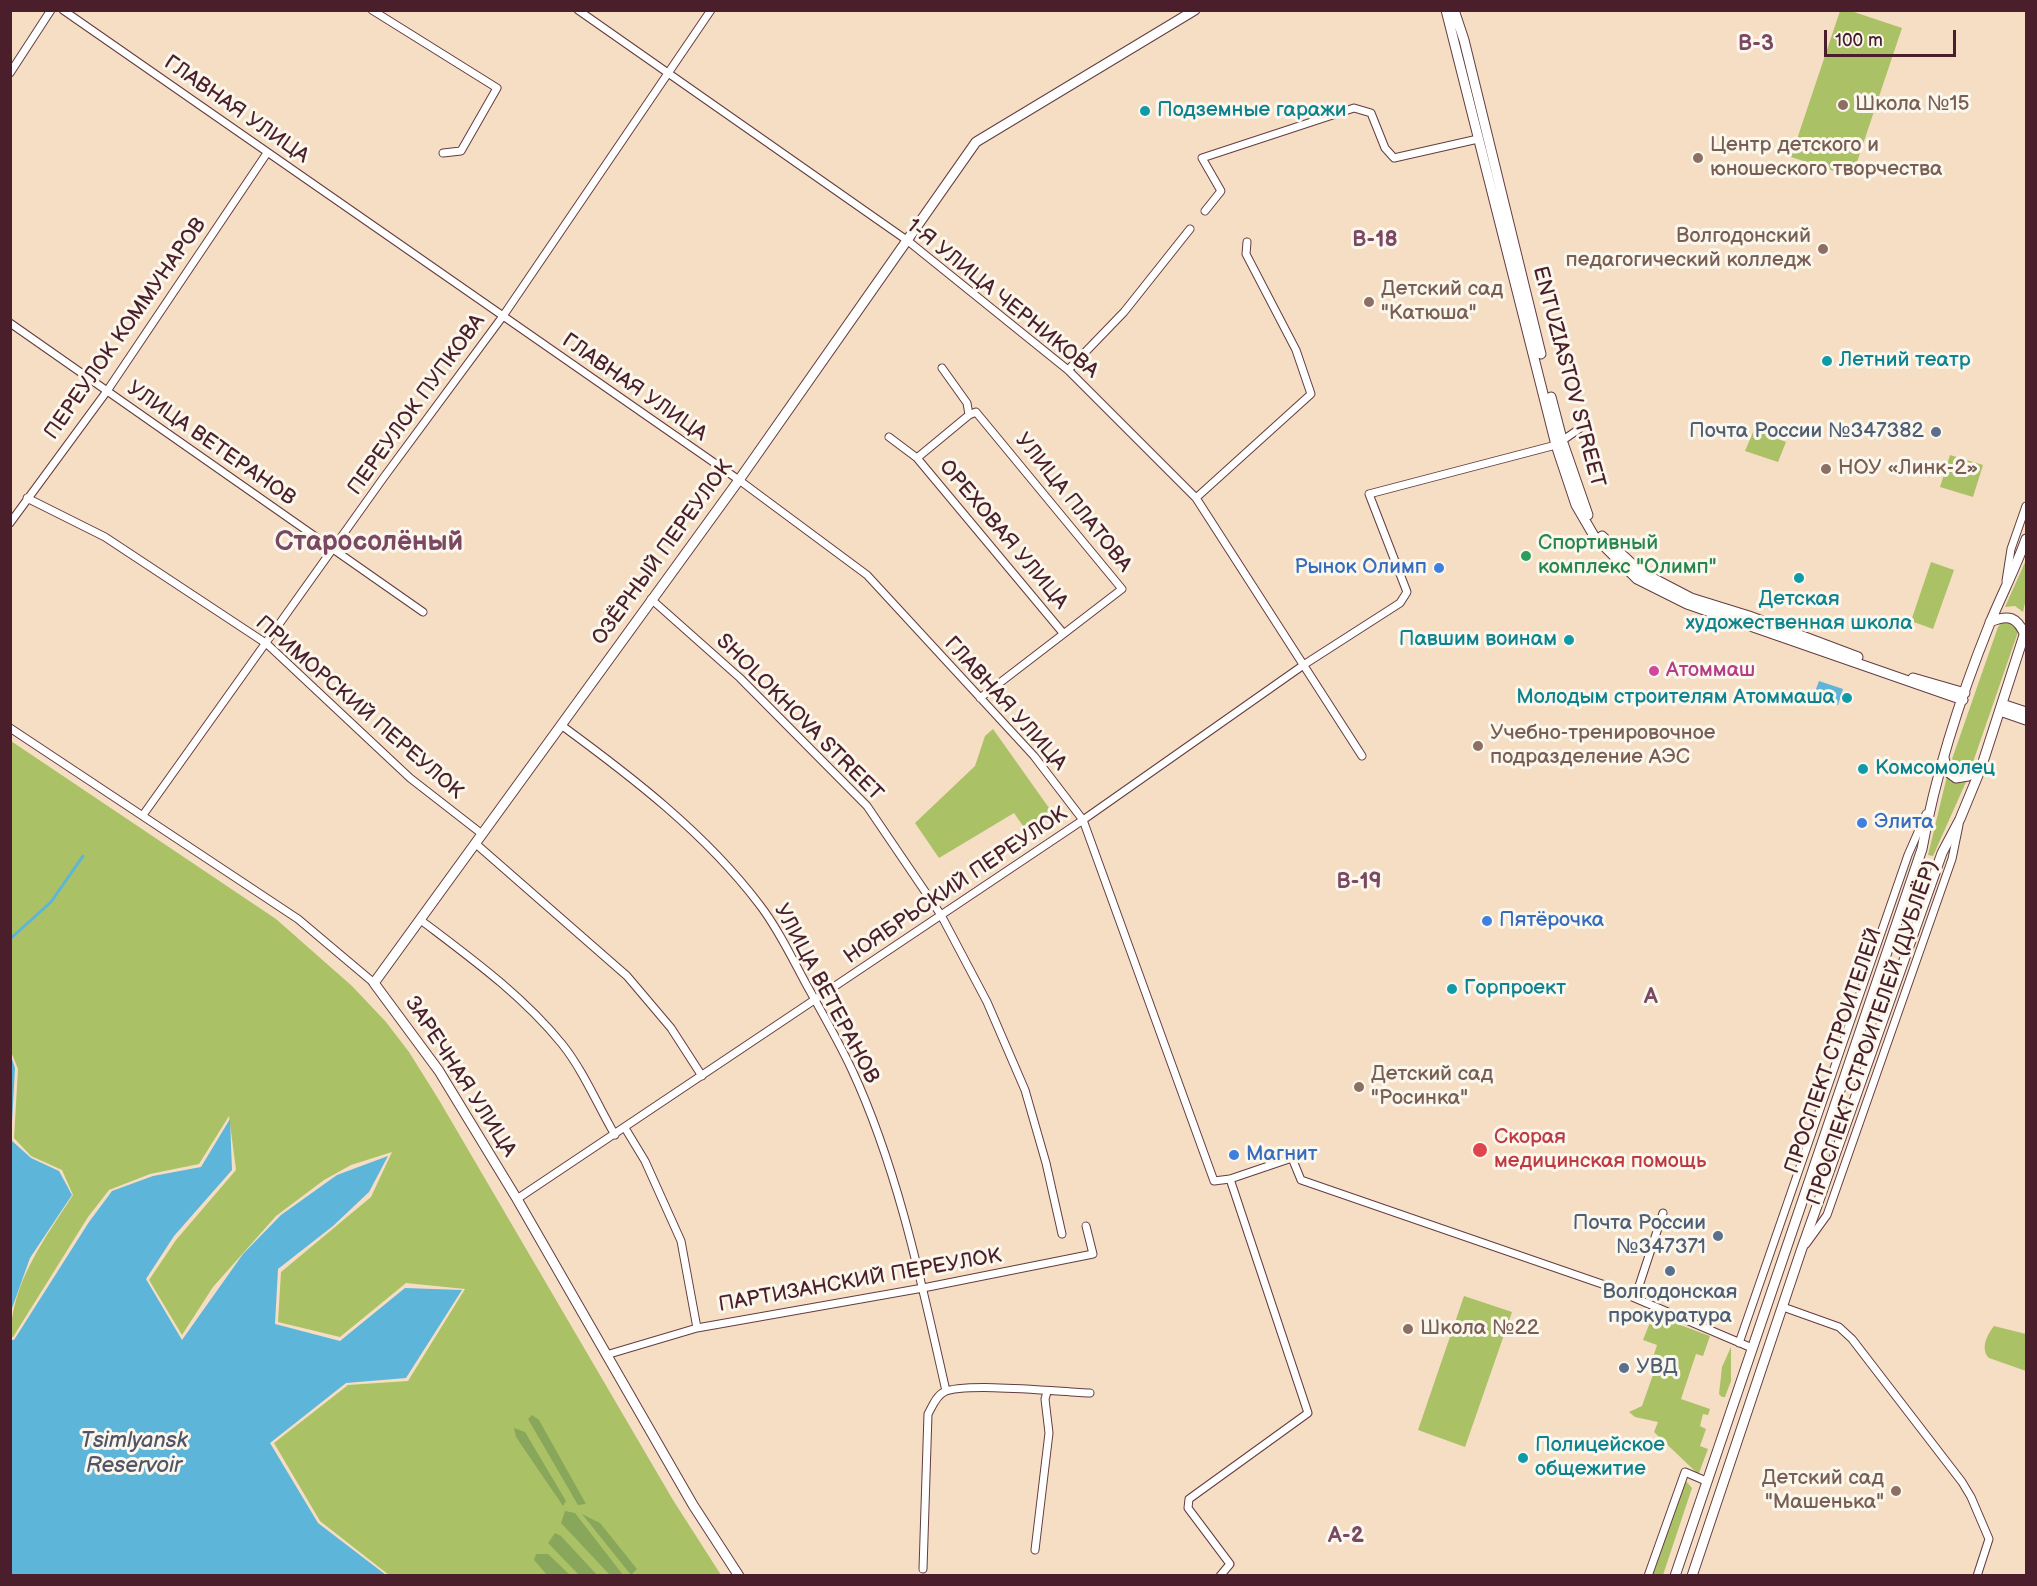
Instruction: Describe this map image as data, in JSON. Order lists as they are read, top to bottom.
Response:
{
  "streets": {
    "street": [
      "ГЛАВНАЯ УЛИЦА",
      "1-Я УЛИЦА ЧЕРНИКОВА",
      "ПЕРЕУЛОК КОММУНАРОВ",
      "ENTUZIASTOV STREET",
      "ПЕРЕУЛОК ПУПКОВА",
      "УЛИЦА ВЕТЕРАНОВ",
      "УЛИЦА ПЛАТОВА",
      "ОРЕХОВАЯ УЛИЦА",
      "ОЗЁРНЫЙ ПЕРЕУЛОК",
      "ПРИМОРСКИЙ ПЕРЕУЛОК",
      "SHOLOKHOVA STREET",
      "НОЯБРЬСКИЙ ПЕРЕУЛОК",
      "ПРОСПЕКТ СТРОИТЕЛЕЙ (ДУБЛЁР)",
      "ПРОСПЕКТ СТРОИТЕЛЕЙ",
      "ЗАРЕЧНАЯ УЛИЦА",
      "ПАРТИЗАНСКИЙ ПЕРЕУЛОК"
    ]
  },
  "crossings": [
    ["ГЛАВНАЯ УЛИЦА", "ПЕРЕУЛОК КОММУНАРОВ"],
    ["ГЛАВНАЯ УЛИЦА", "ПЕРЕУЛОК ПУПКОВА"],
    ["ГЛАВНАЯ УЛИЦА", "УЛИЦА ПЛАТОВА"],
    ["ГЛАВНАЯ УЛИЦА", "ОЗЁРНЫЙ ПЕРЕУЛОК"],
    ["ГЛАВНАЯ УЛИЦА", "НОЯБРЬСКИЙ ПЕРЕУЛОК"],
    ["1-Я УЛИЦА ЧЕРНИКОВА", "ПЕРЕУЛОК ПУПКОВА"],
    ["1-Я УЛИЦА ЧЕРНИКОВА", "ОЗЁРНЫЙ ПЕРЕУЛОК"],
    ["1-Я УЛИЦА ЧЕРНИКОВА", "НОЯБРЬСКИЙ ПЕРЕУЛОК"],
    ["ПЕРЕУЛОК КОММУНАРОВ", "УЛИЦА ВЕТЕРАНОВ"],
    ["ПЕРЕУЛОК КОММУНАРОВ", "ПРИМОРСКИЙ ПЕРЕУЛОК"],
    ["ENTUZIASTOV STREET", "НОЯБРЬСКИЙ ПЕРЕУЛОК"],
    ["ENTUZIASTOV STREET", "ПРОСПЕКТ СТРОИТЕЛЕЙ"],
    ["ПЕРЕУЛОК ПУПКОВА", "УЛИЦА ВЕТЕРАНОВ"],
    ["ПЕРЕУЛОК ПУПКОВА", "ПРИМОРСКИЙ ПЕРЕУЛОК"],
    ["ПЕРЕУЛОК ПУПКОВА", "ЗАРЕЧНАЯ УЛИЦА"],
    ["УЛИЦА ВЕТЕРАНОВ", "ОЗЁРНЫЙ ПЕРЕУЛОК"],
    ["УЛИЦА ВЕТЕРАНОВ", "НОЯБРЬСКИЙ ПЕРЕУЛОК"],
    ["УЛИЦА ВЕТЕРАНОВ", "ПАРТИЗАНСКИЙ ПЕРЕУЛОК"],
    ["УЛИЦА ПЛАТОВА", "ОРЕХОВАЯ УЛИЦА"],
    ["ОЗЁРНЫЙ ПЕРЕУЛОК", "ПРИМОРСКИЙ ПЕРЕУЛОК"],
    ["ОЗЁРНЫЙ ПЕРЕУЛОК", "SHOLOKHOVA STREET"],
    ["ОЗЁРНЫЙ ПЕРЕУЛОК", "ЗАРЕЧНАЯ УЛИЦА"],
    ["SHOLOKHOVA STREET", "НОЯБРЬСКИЙ ПЕРЕУЛОК"],
    ["НОЯБРЬСКИЙ ПЕРЕУЛОК", "ЗАРЕЧНАЯ УЛИЦА"],
    ["ПРОСПЕКТ СТРОИТЕЛЕЙ (ДУБЛЁР)", "ПРОСПЕКТ СТРОИТЕЛЕЙ"],
    ["ЗАРЕЧНАЯ УЛИЦА", "ПАРТИЗАНСКИЙ ПЕРЕУЛОК"]
  ],
  "districts": [
    "В-3",
    "В-18",
    "Староcолёный",
    "В-19",
    "А",
    "А-2"
  ],
  "water": ["Tsimlyansk Reservoir"],
  "places": [
    "Школа №15",
    "Подземные гаражи",
    "Центр детского и юношеского творчества",
    "Волгодонский педагогический колледж",
    "Детский сад \"Катюша\"",
    "Летний театр",
    "Почта России №347382",
    "НОУ «Линк-2»",
    "Спортивный комплекс \"Олимп\"",
    "Рынок Олимп",
    "Детская художественная школа",
    "Павшим воинам",
    "Атоммаш",
    "Молодым строителям Атоммаша",
    "Учебно-тренировочное подразделение АЭС",
    "Комсомолец",
    "Элита",
    "Пятёрочка",
    "Горпроект",
    "Детский сад \"Росинка\"",
    "Скорая медицинская помощь",
    "Магнит",
    "Почта России №347371",
    "Волгодонская прокуратура",
    "Школа №22",
    "УВД",
    "Полицейское общежитие",
    "Детский сад \"Машенька\""
  ],
  "scale_bar": "100 m"
}
